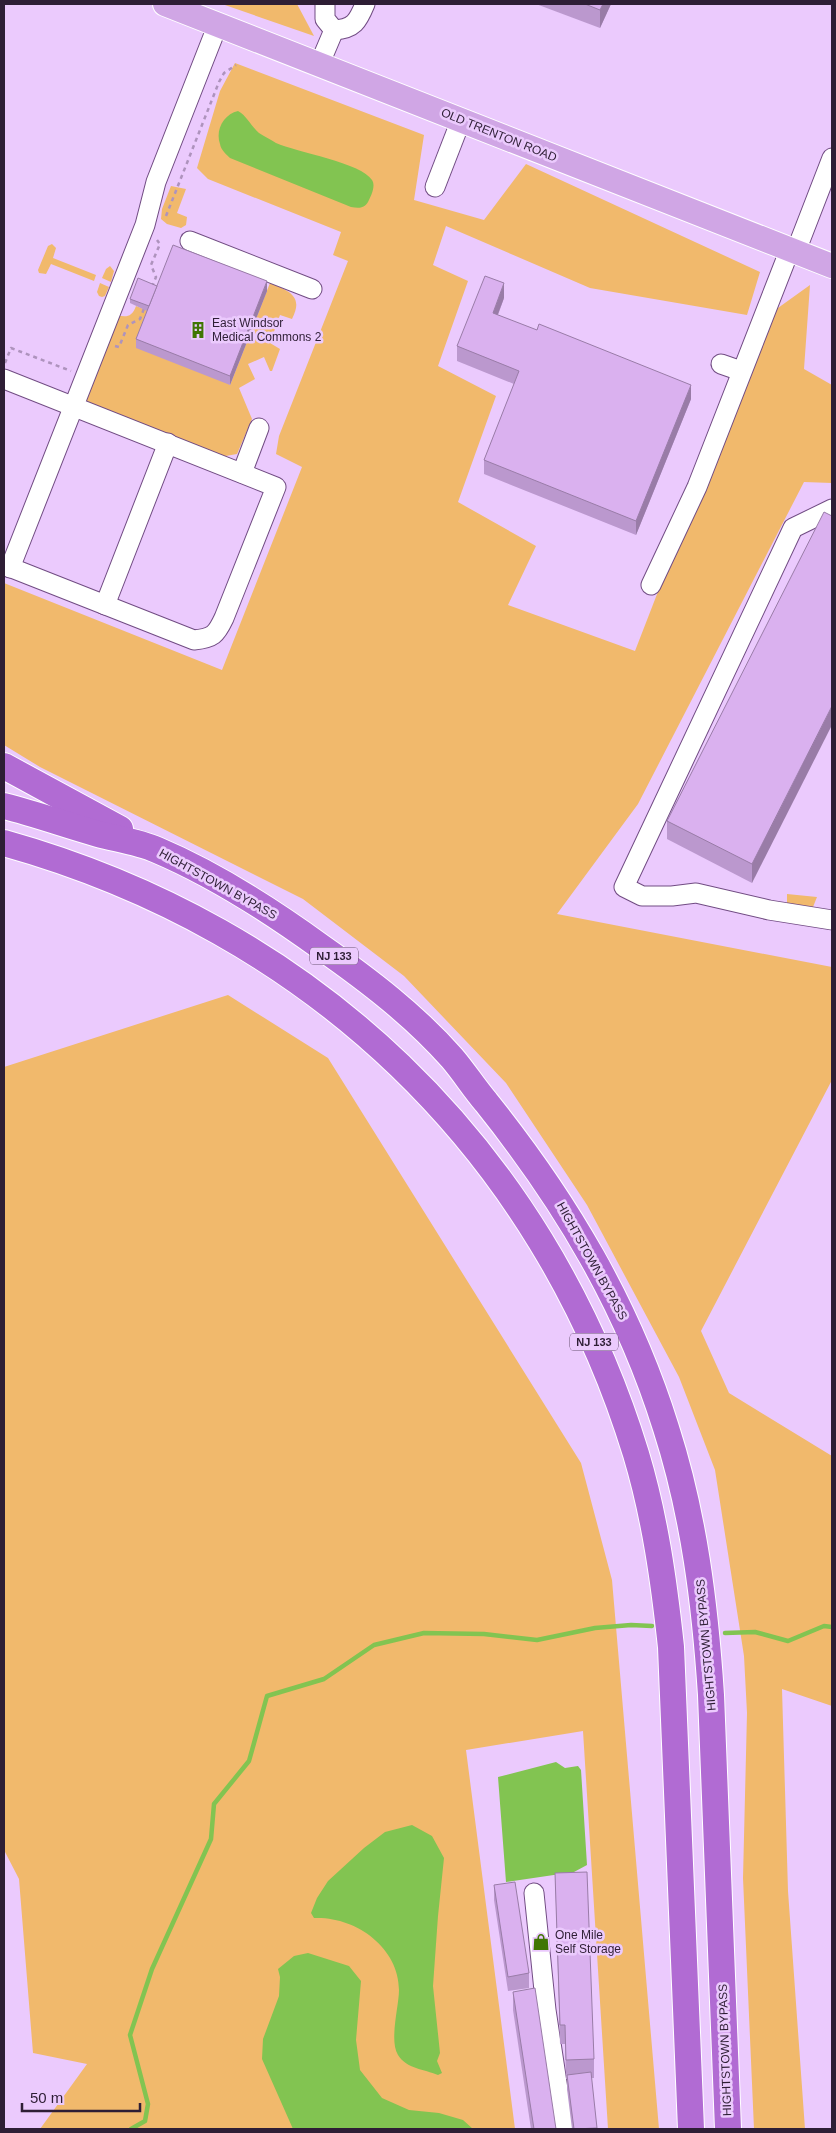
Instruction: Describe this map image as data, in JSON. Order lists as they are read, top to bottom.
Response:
{
  "streets": {
    "highway": ["HIGHTSTOWN BYPASS", "NJ 133"],
    "main road": ["OLD TRENTON ROAD"]
  },
  "places": {
    "building": ["East Windsor Medical Commons 2"],
    "shop": ["One Mile Self Storage"]
  },
  "scale_bar": "50 m"
}
